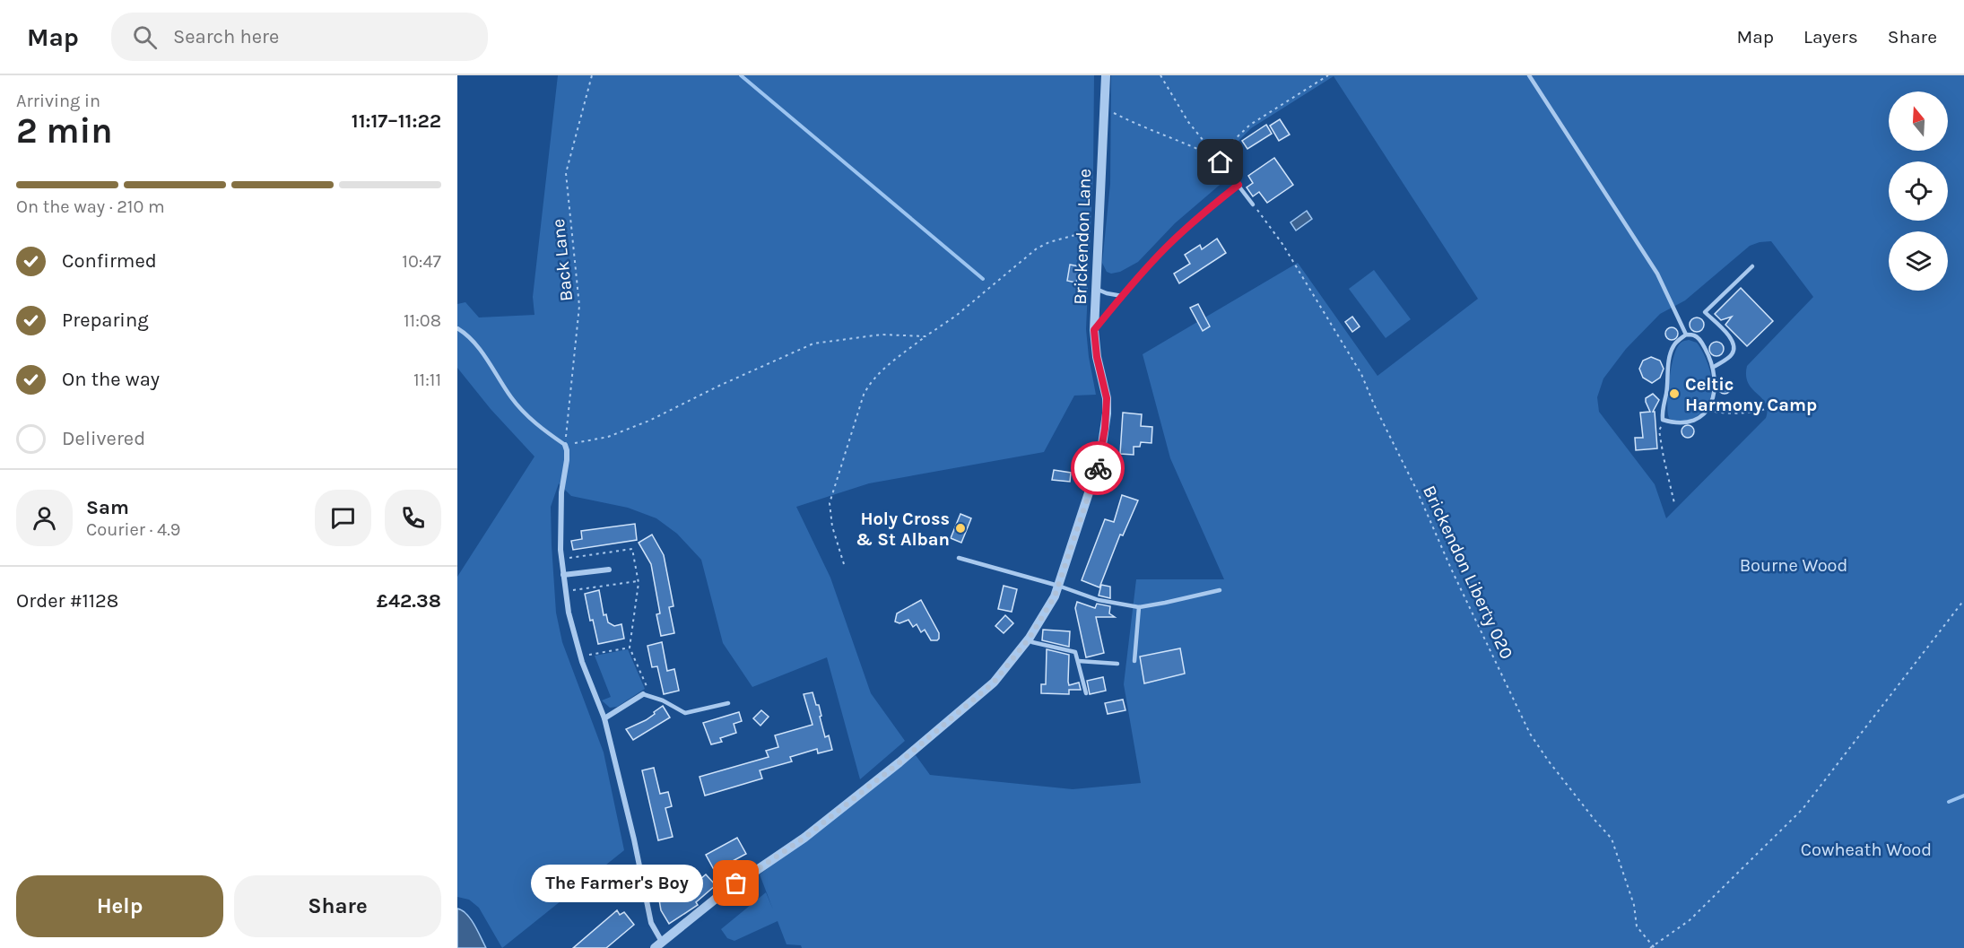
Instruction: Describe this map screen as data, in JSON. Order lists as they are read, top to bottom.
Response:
{
  "streets": {
    "street": ["Brickendon Lane"],
    "path": ["Back Lane", "Brickendon Liberty 020"]
  },
  "parks": ["Bourne Wood", "Cowheath Wood"],
  "places": ["Celtic Harmony Camp", "Holy Cross & St Alban", "The Farmer's Boy"],
  "north": "top",
  "page": {
    "header": "Map",
    "search": "Search here",
    "nav": ["Map", "Layers", "Share"],
    "heading": ["2 min", "Arriving in", "11:17–11:22"],
    "panel": [
      "Sam",
      "Courier · 4.9",
      "Order #1128",
      "£42.38"
    ],
    "bar": "On the way · 210 m",
    "list": [
      ["Confirmed", "10:47"],
      ["Preparing", "11:08"],
      ["On the way", "11:11"],
      "Delivered"
    ],
    "buttons": ["Help", "Share"],
    "bubble": "The Farmer's Boy"
  }
}
